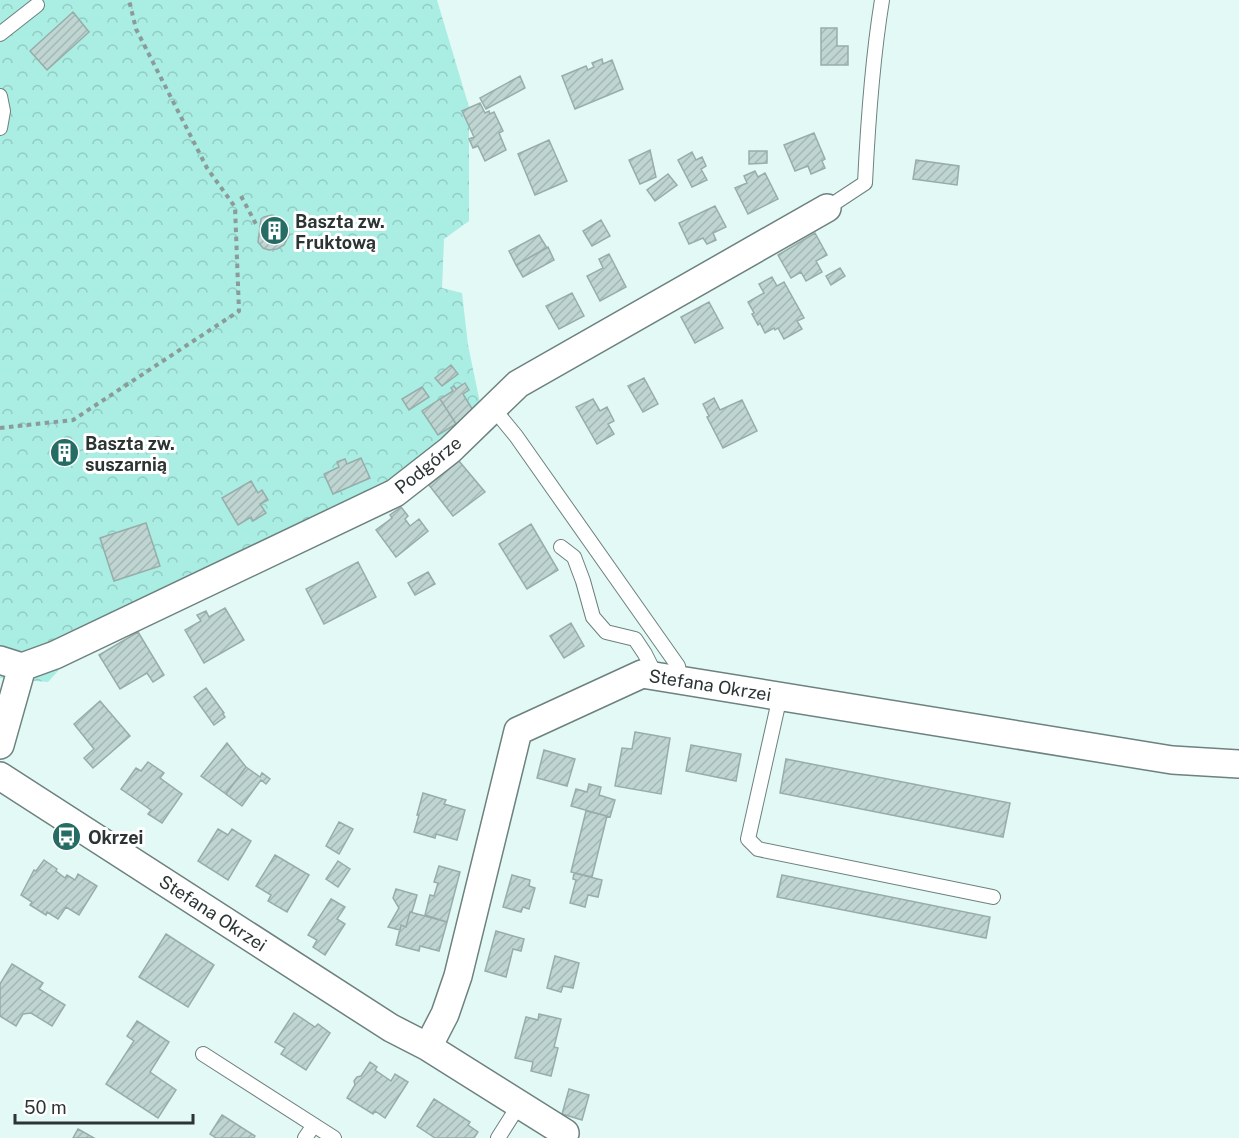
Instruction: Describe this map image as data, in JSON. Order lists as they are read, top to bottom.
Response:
{
  "streets": {
    "street": ["Podgórze", "Stefana Okrzei"]
  },
  "places": {
    "building": ["Baszta zw. Fruktową", "Baszta zw. suszarnią"],
    "bus stop": ["Okrzei"]
  },
  "scale_bar": "50 m"
}
